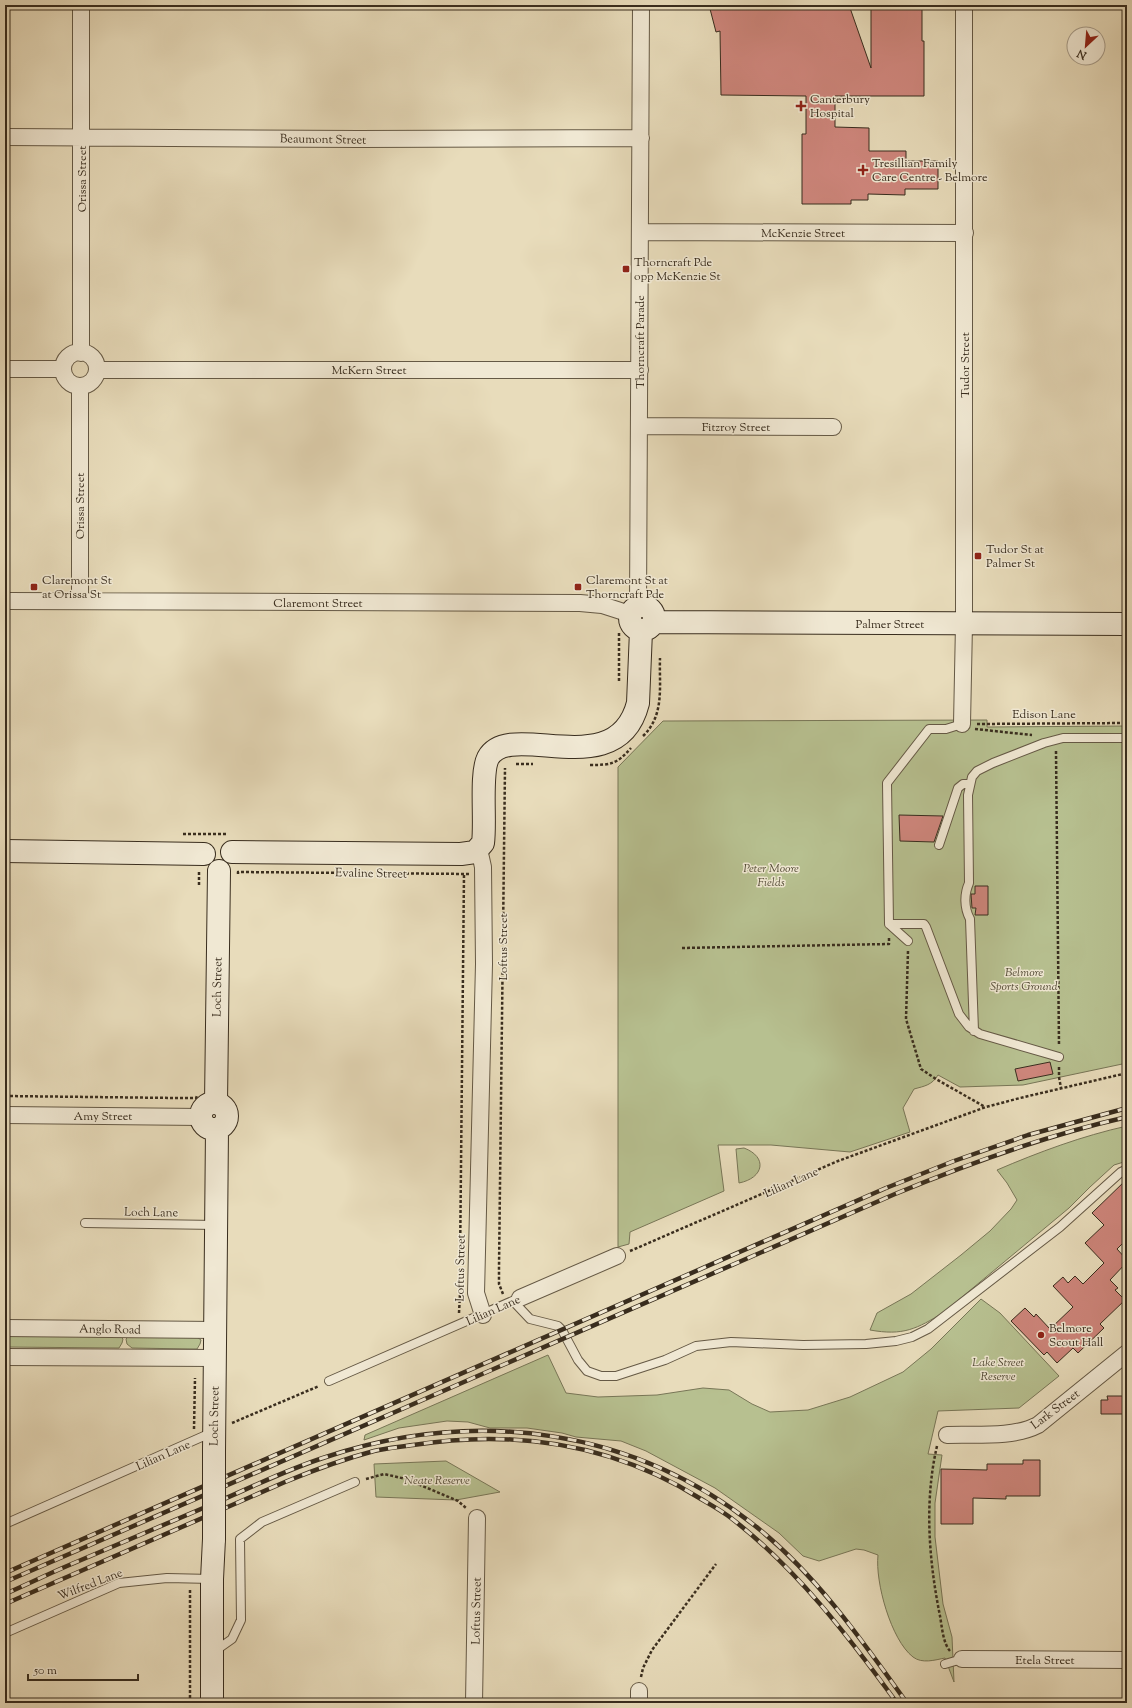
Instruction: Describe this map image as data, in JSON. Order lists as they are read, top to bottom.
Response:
{
  "streets": {
    "street": [
      "Beaumont Street",
      "Orissa Street",
      "McKenzie Street",
      "Thorncraft Parade",
      "Tudor Street",
      "McKern Street",
      "Fitzroy Street",
      "Claremont Street",
      "Palmer Street",
      "Evaline Street",
      "Loftus Street",
      "Loch Street",
      "Amy Street",
      "Lilian Lane",
      "Anglo Road",
      "Lark Street",
      "Etela Street"
    ],
    "lane": ["Loch Lane", "Wilfred Lane"],
    "path": ["Edison Lane"]
  },
  "crossings": [
    ["Beaumont Street", "Orissa Street"],
    ["Beaumont Street", "Thorncraft Parade"],
    ["Orissa Street", "McKern Street"],
    ["Orissa Street", "Claremont Street"],
    ["McKenzie Street", "Thorncraft Parade"],
    ["McKenzie Street", "Tudor Street"],
    ["Thorncraft Parade", "McKern Street"],
    ["Thorncraft Parade", "Fitzroy Street"],
    ["Thorncraft Parade", "Claremont Street"],
    ["Thorncraft Parade", "Palmer Street"],
    ["Thorncraft Parade", "Loftus Street"],
    ["Tudor Street", "Palmer Street"],
    ["Tudor Street", "Edison Lane"],
    ["Claremont Street", "Palmer Street"],
    ["Evaline Street", "Loftus Street"],
    ["Evaline Street", "Loch Street"],
    ["Loftus Street", "Lilian Lane"],
    ["Loch Street", "Amy Street"],
    ["Loch Street", "Lilian Lane"],
    ["Loch Street", "Loch Lane"],
    ["Loch Street", "Anglo Road"],
    ["Loch Street", "Wilfred Lane"]
  ],
  "parks": [
    "Peter Moore Fields",
    "Belmore Sports Ground",
    "Lake Street Reserve",
    "Neate Reserve"
  ],
  "places": {
    "health": ["Canterbury Hospital", "Tresillian Family Care Centre - Belmore"],
    "transit": [
      "Thorncraft Pde opp McKenzie St",
      "Tudor St at Palmer St",
      "Claremont St at Orissa St",
      "Claremont St at Thorncraft Pde"
    ],
    "other": ["Belmore Scout Hall"]
  },
  "scale_bar": "50 m",
  "north": "bottom left"
}
